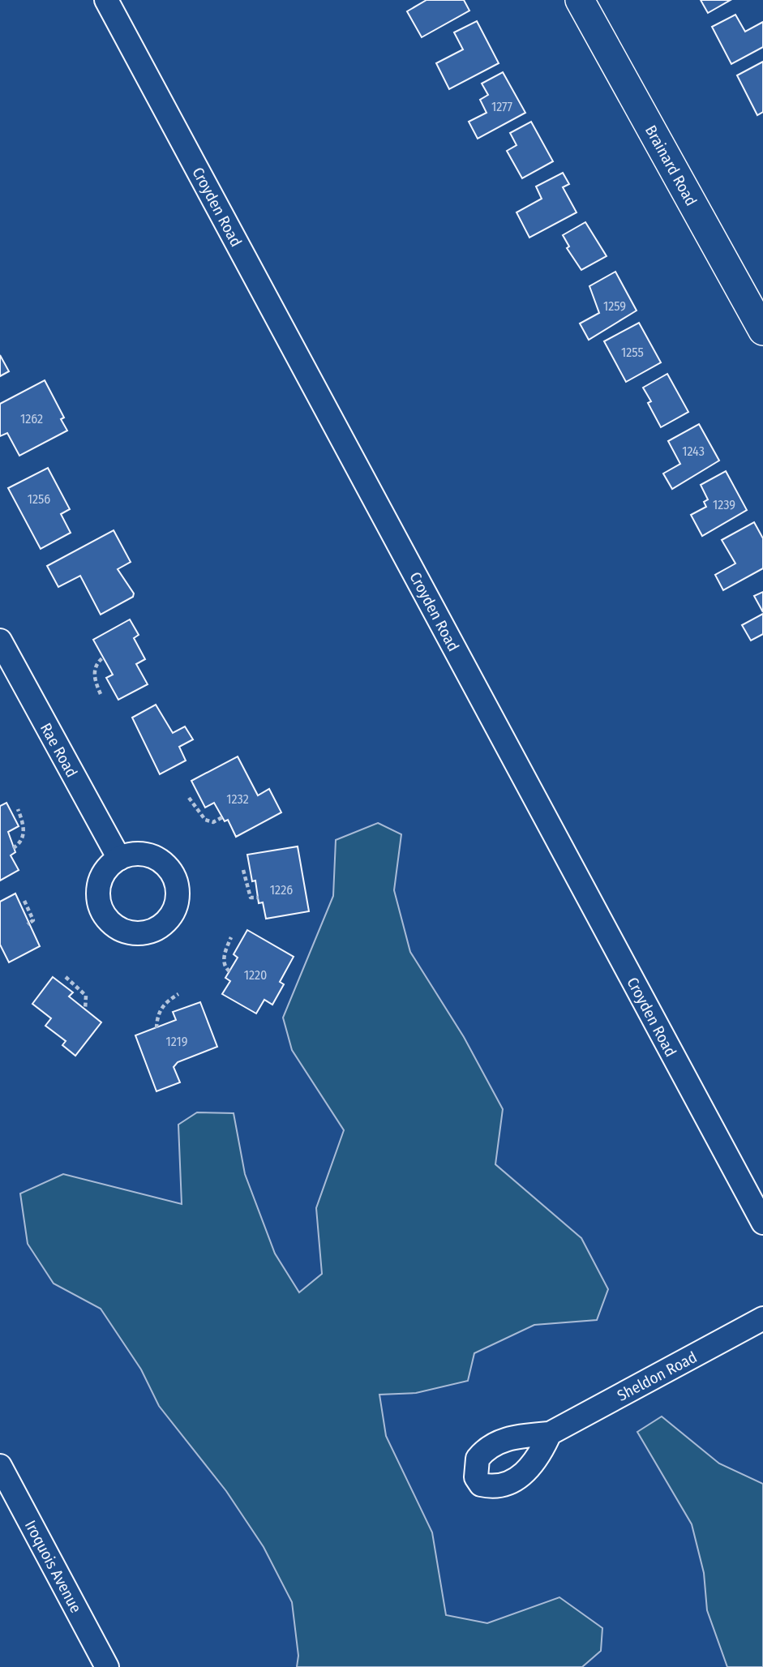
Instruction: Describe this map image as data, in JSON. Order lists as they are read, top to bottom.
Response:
{
  "streets": {
    "street": [
      "Brainard Road",
      "Croyden Road",
      "Rae Road",
      "Sheldon Road",
      "Iroquois Avenue"
    ]
  },
  "house_numbers": [
    "1277",
    "1259",
    "1255",
    "1262",
    "1243",
    "1256",
    "1239",
    "1232",
    "1226",
    "1220",
    "1219"
  ]
}
